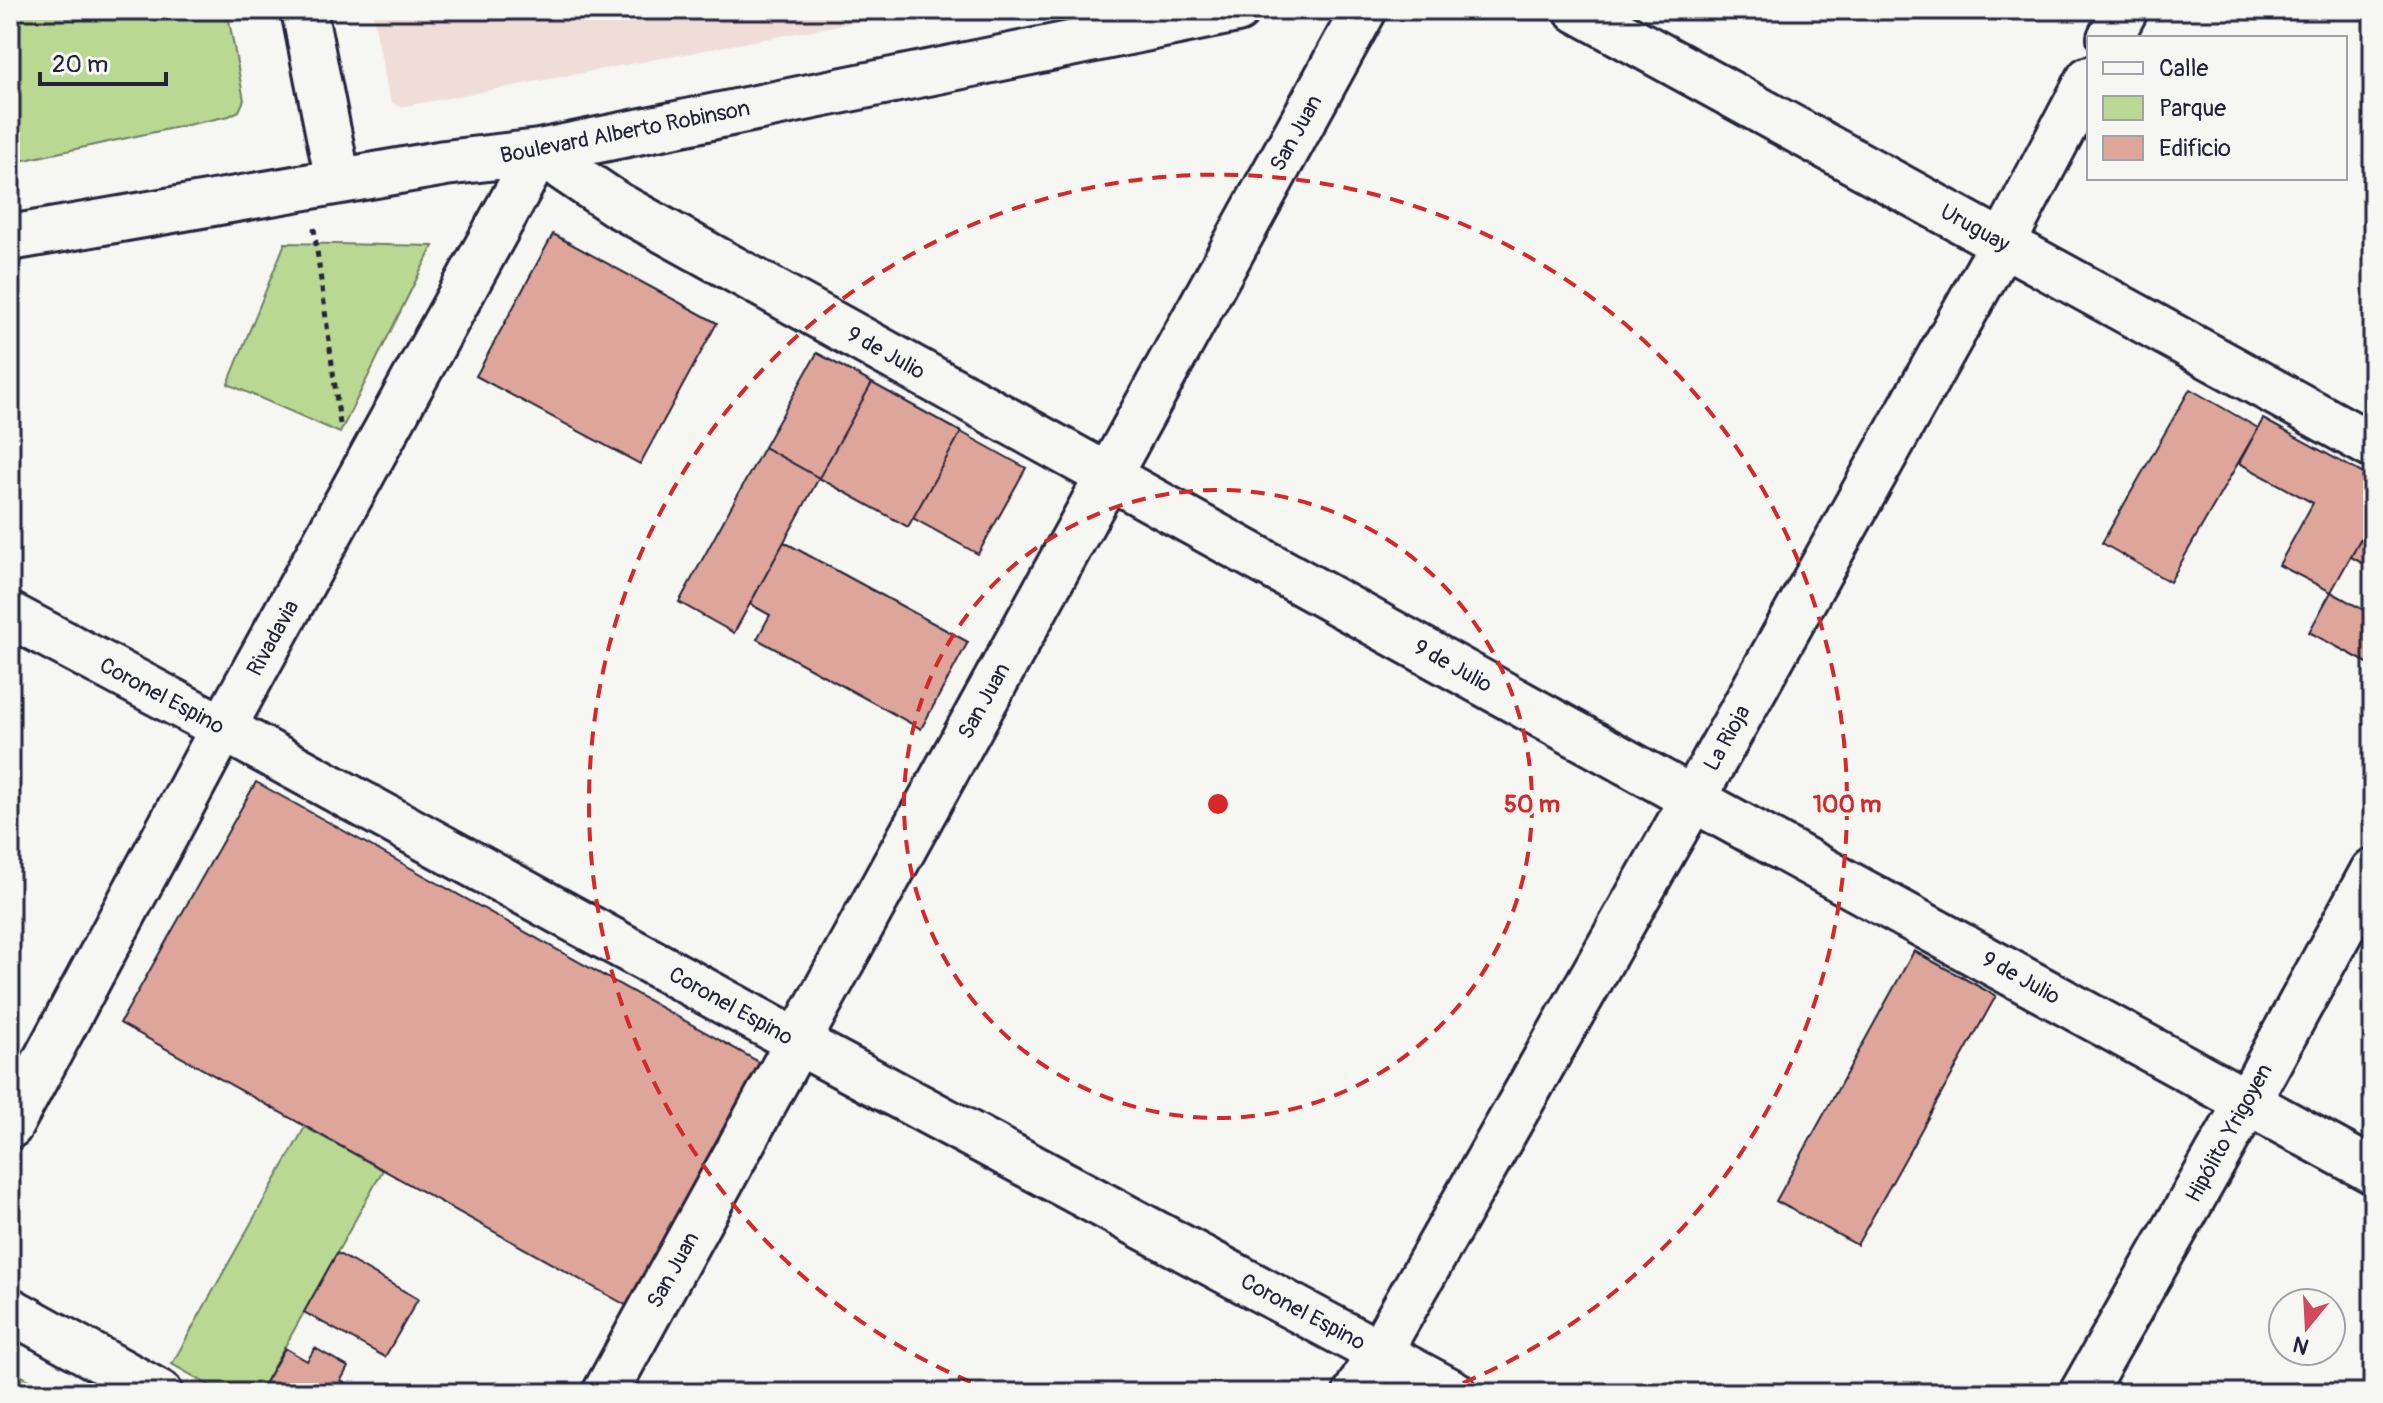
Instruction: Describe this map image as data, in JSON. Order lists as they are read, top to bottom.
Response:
{
  "streets": {
    "street": [
      "Boulevard Alberto Robinson",
      "San Juan",
      "Uruguay",
      "9 de Julio",
      "Rivadavia",
      "Coronel Espino",
      "La Rioja",
      "Hipólito Yrigoyen"
    ]
  },
  "crossings": [
    ["Boulevard Alberto Robinson", "9 de Julio"],
    ["Boulevard Alberto Robinson", "Rivadavia"],
    ["San Juan", "9 de Julio"],
    ["San Juan", "Coronel Espino"],
    ["Uruguay", "La Rioja"],
    ["9 de Julio", "Rivadavia"],
    ["9 de Julio", "La Rioja"],
    ["9 de Julio", "Hipólito Yrigoyen"],
    ["Rivadavia", "Coronel Espino"],
    ["Coronel Espino", "La Rioja"]
  ],
  "legend": ["Calle", "Parque", "Edificio"],
  "scale_bar": "20 m",
  "north": "bottom",
  "rings": ["50 m", "100 m"]
}
